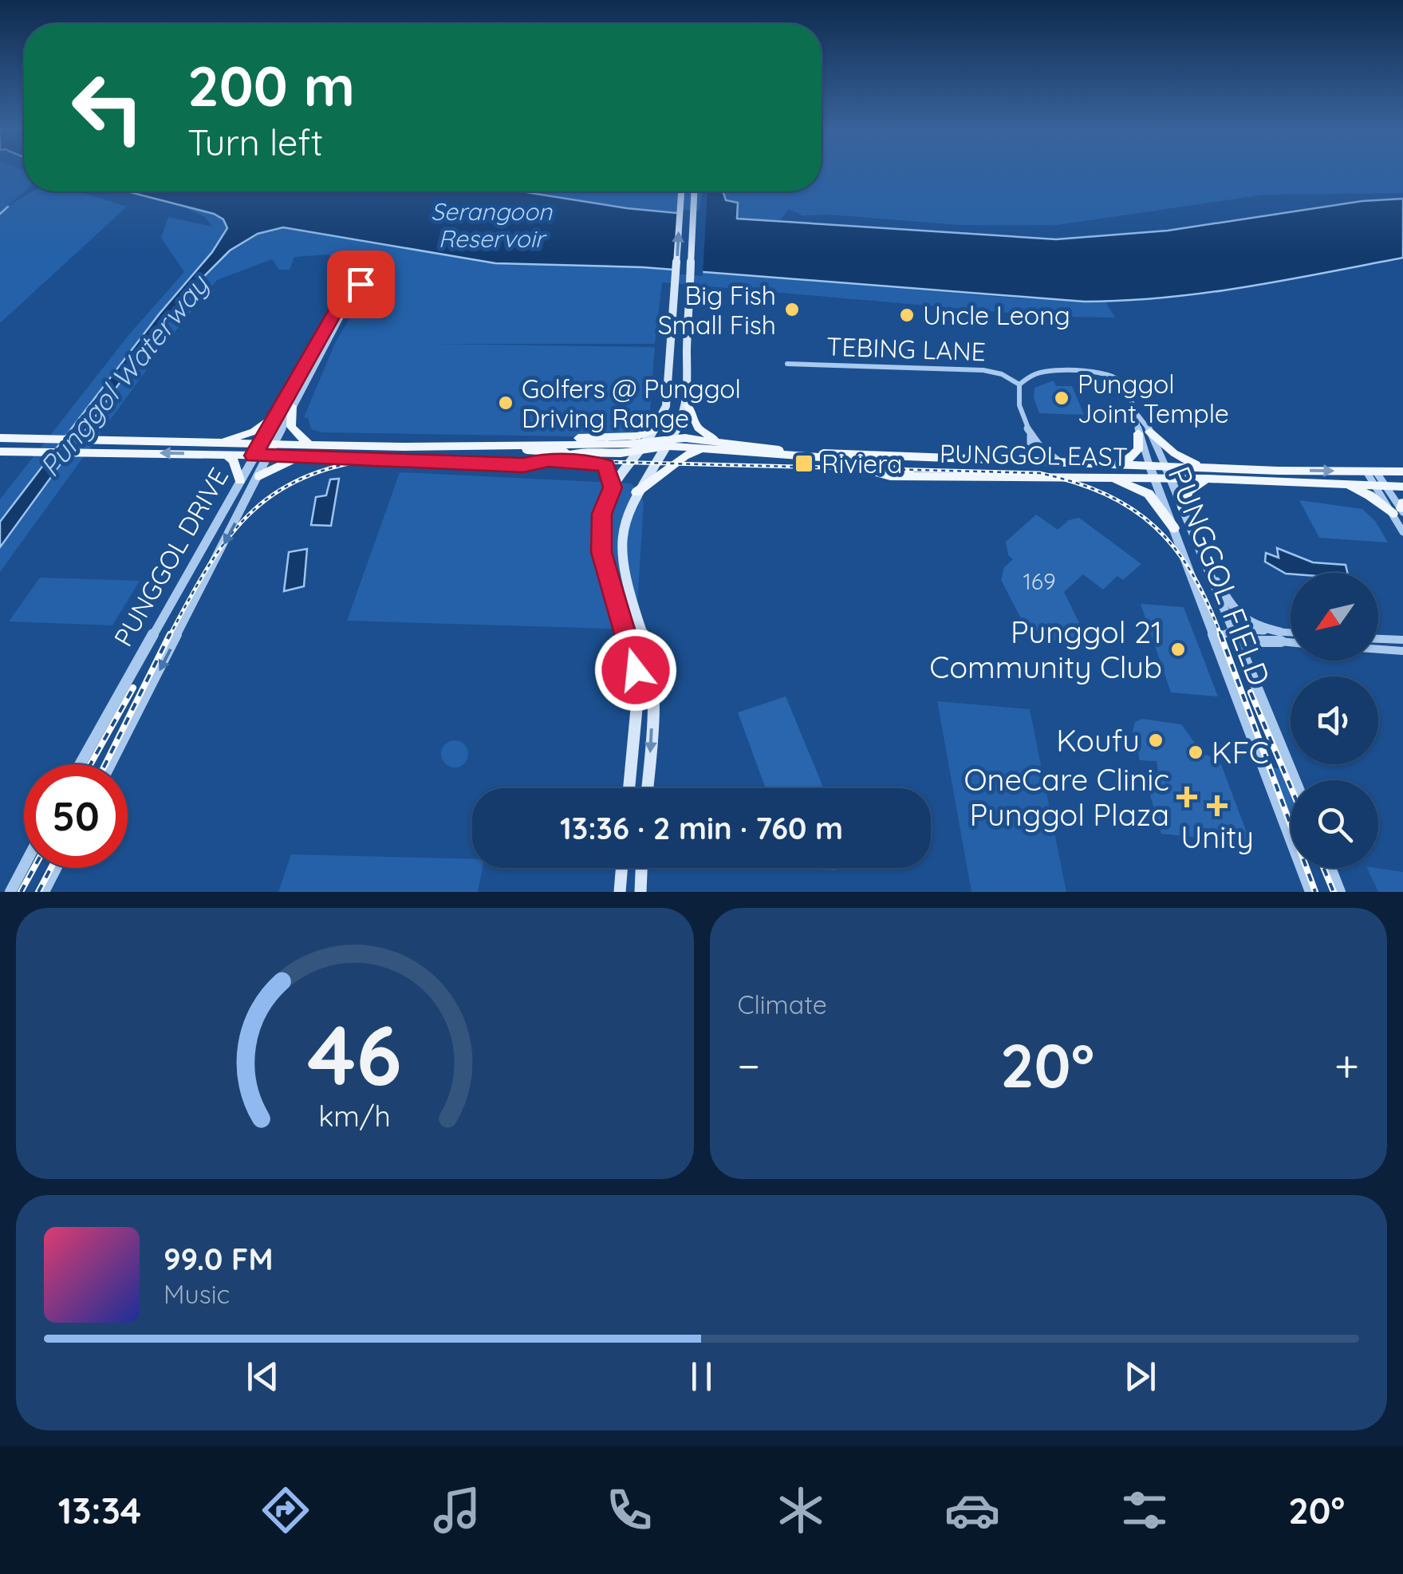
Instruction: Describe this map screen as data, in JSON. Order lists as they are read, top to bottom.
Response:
{
  "streets": {
    "main road": ["PUNGGOL EAST"],
    "street": ["TEBING LANE", "PUNGGOL DRIVE", "PUNGGOL FIELD"]
  },
  "crossings": [
    ["TEBING LANE", "PUNGGOL EAST"],
    ["TEBING LANE", "PUNGGOL FIELD"],
    ["PUNGGOL EAST", "PUNGGOL DRIVE"],
    ["PUNGGOL EAST", "PUNGGOL FIELD"]
  ],
  "water": ["Serangoon Reservoir", "Punggol Waterway"],
  "places": {
    "other": [
      "Big Fish Small Fish",
      "Uncle Leong",
      "Punggol Joint Temple",
      "Golfers @ Punggol Driving Range",
      "Punggol 21 Community Club",
      "Koufu",
      "KFC"
    ],
    "transit": ["Riviera"],
    "health": ["OneCare Clinic Punggol Plaza", "Unity"]
  },
  "house_numbers": ["169"],
  "north": "bottom left",
  "page": {
    "turn": ["200 m", "Turn left"],
    "limit": "50",
    "trip": "13:36 · 2 min · 760 m",
    "tile": "Climate",
    "heat": ["−", "20°", "+"],
    "song": ["99.0 FM", "Music"],
    "tabs": ["13:34", "20°"],
    "gauge": ["46", "km/h"]
  }
}
